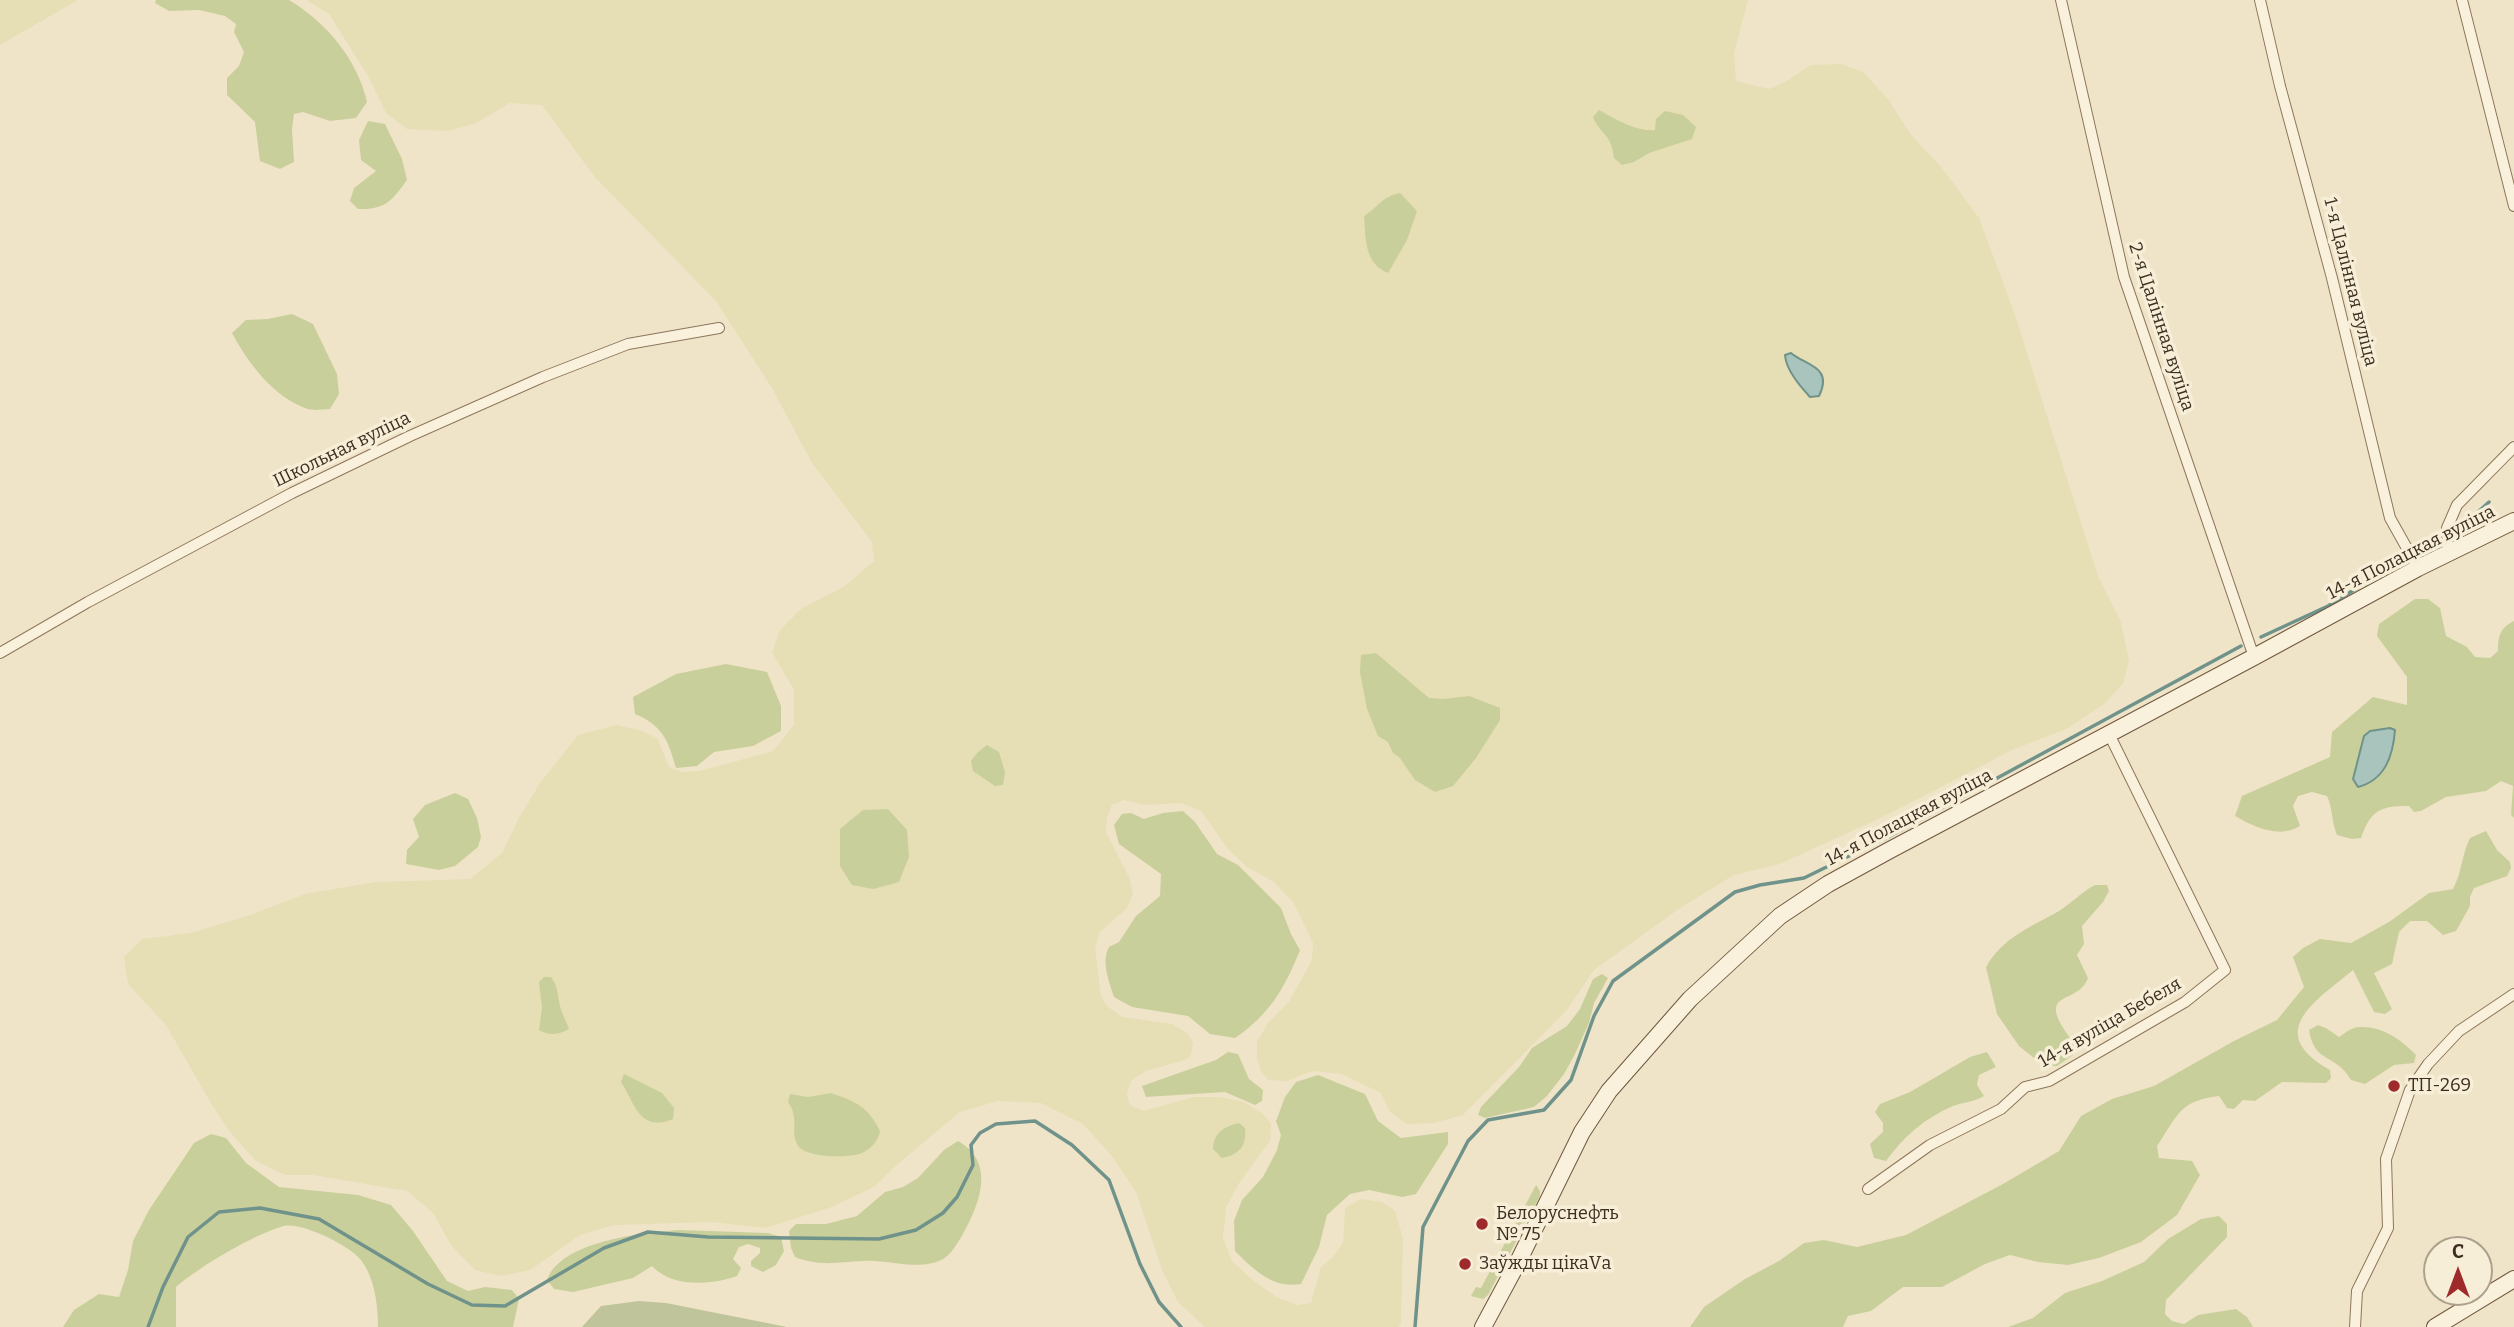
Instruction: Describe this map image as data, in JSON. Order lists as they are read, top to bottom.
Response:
{
  "streets": {
    "main road": ["14-я Полацкая вуліца"],
    "street": [
      "1-я Цалінная вуліца",
      "2-я Цалінная вуліца",
      "Школьная вуліца",
      "14-я вуліца Бебеля"
    ]
  },
  "crossings": [
    ["1-я Цалінная вуліца", "14-я Полацкая вуліца"],
    ["2-я Цалінная вуліца", "14-я Полацкая вуліца"],
    ["14-я Полацкая вуліца", "14-я вуліца Бебеля"]
  ],
  "places": ["ТП-269", "Белоруснефть № 75", "Заўжды цікаVа"],
  "north": "top"
}
